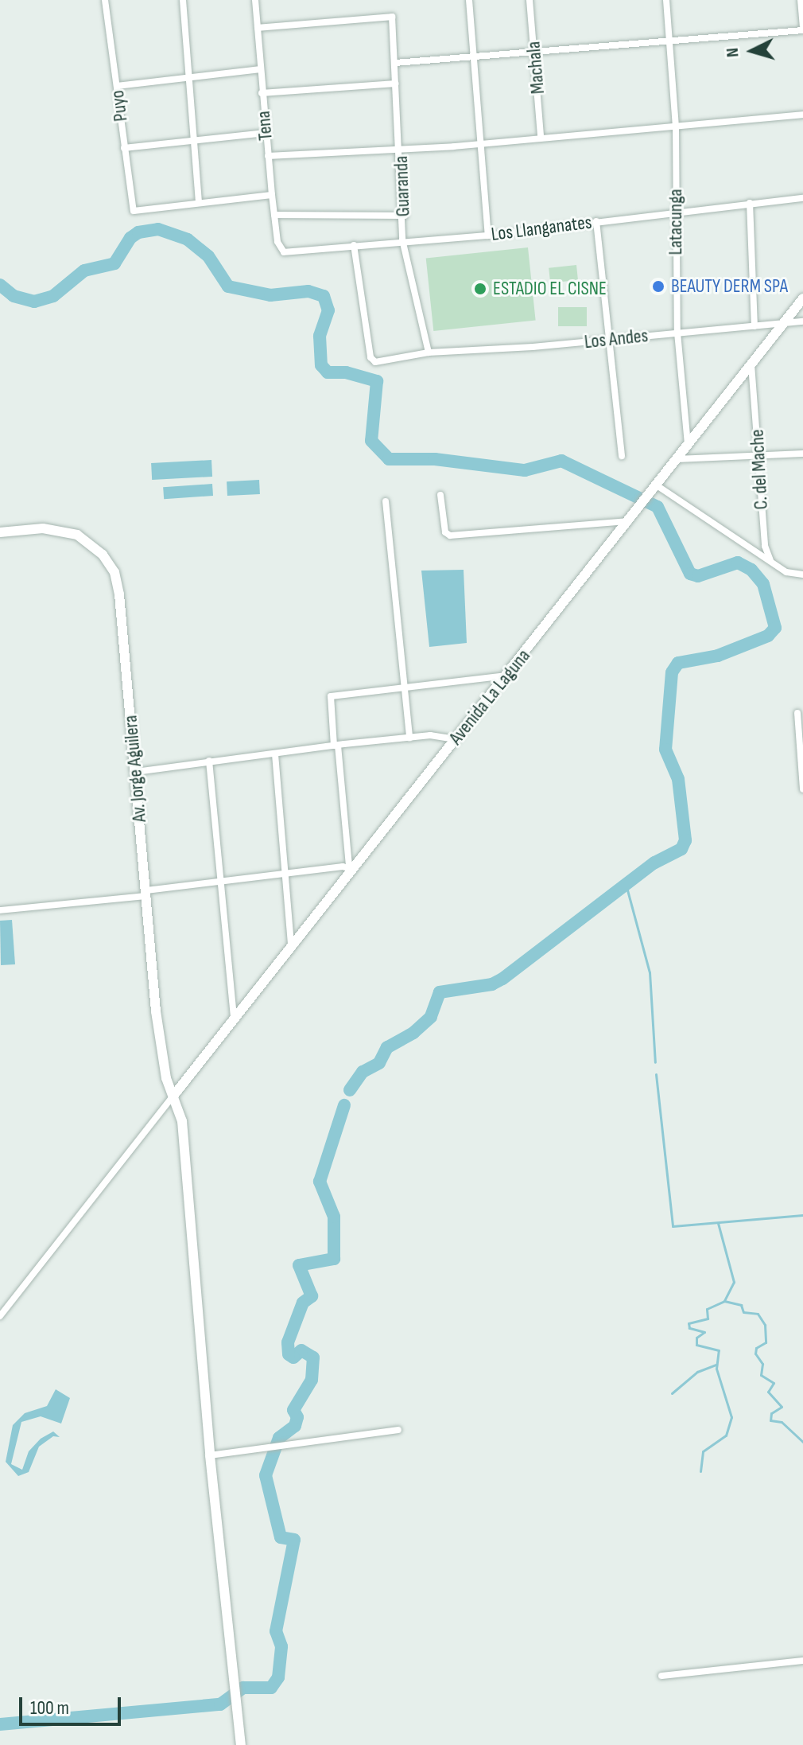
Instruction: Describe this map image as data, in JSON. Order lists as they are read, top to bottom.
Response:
{
  "streets": {
    "street": [
      "Machala",
      "Puyo",
      "Tena",
      "Guaranda",
      "Latacunga",
      "Los Llanganates",
      "Los Andes",
      "C. del Mache",
      "Avenida La Laguna",
      "Av. Jorge Aguilera"
    ]
  },
  "crossings": [
    ["Tena", "Guaranda"],
    ["Tena", "Los Llanganates"],
    ["Guaranda", "Los Llanganates"],
    ["Guaranda", "Los Andes"],
    ["Latacunga", "Los Llanganates"],
    ["Latacunga", "Los Andes"],
    ["Latacunga", "Avenida La Laguna"],
    ["Los Llanganates", "Los Andes"],
    ["Los Andes", "Avenida La Laguna"],
    ["C. del Mache", "Avenida La Laguna"],
    ["Avenida La Laguna", "Av. Jorge Aguilera"]
  ],
  "places": ["BEAUTY DERM SPA", "ESTADIO EL CISNE"],
  "scale_bar": "100 m",
  "north": "left"
}
